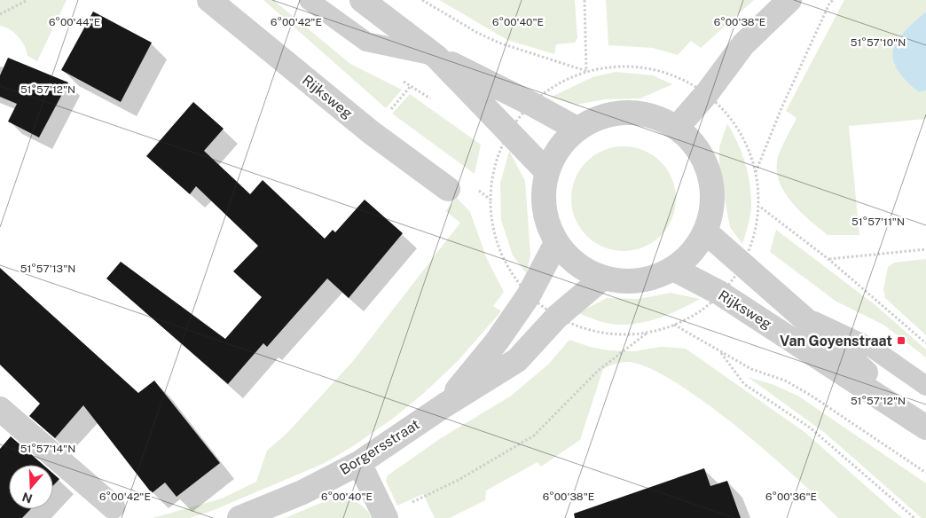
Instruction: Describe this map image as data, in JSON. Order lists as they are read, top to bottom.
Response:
{
  "streets": {
    "street": ["Rijksweg", "Borgersstraat"]
  },
  "places": {
    "transit": ["Van Goyenstraat"]
  },
  "north": "bottom",
  "coordinates": [
    "6°00'42\"E",
    "6°00'40\"E",
    "6°00'38\"E",
    "6°00'44\"E",
    "51°57'10\"N",
    "51°57'12\"N",
    "51°57'11\"N",
    "51°57'13\"N",
    "51°57'14\"N",
    "6°00'36\"E"
  ]
}
